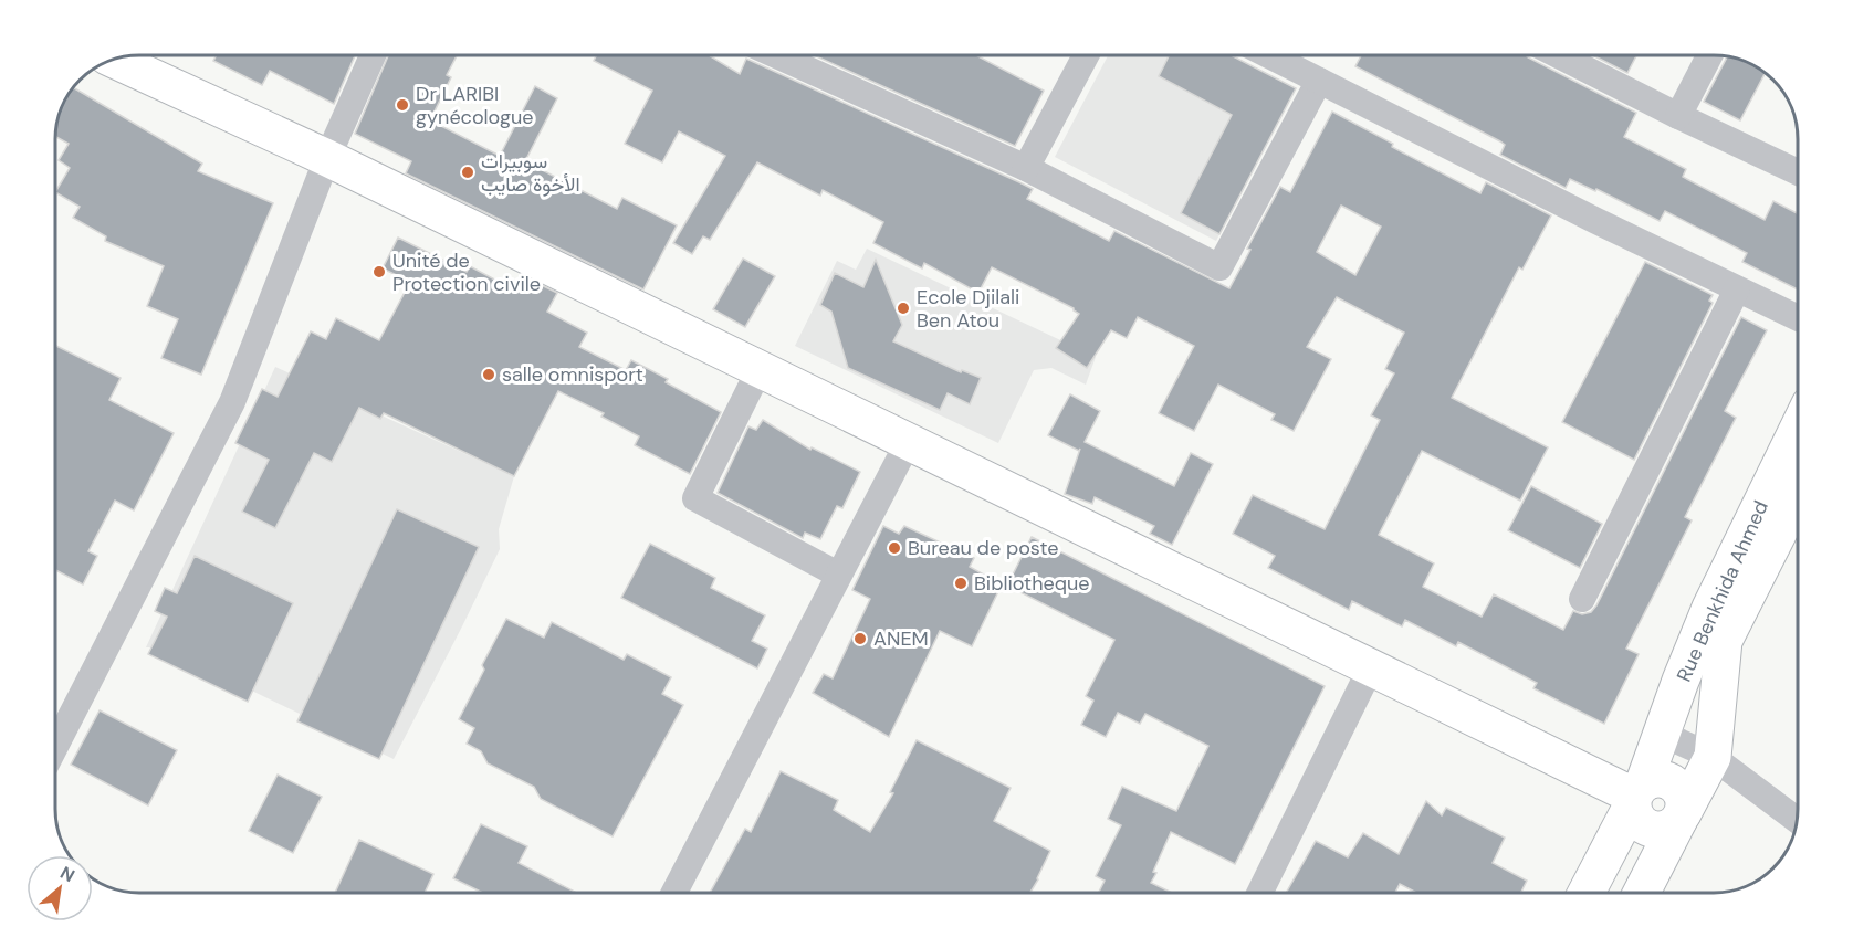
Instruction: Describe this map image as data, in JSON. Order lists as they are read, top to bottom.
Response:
{
  "streets": {
    "street": ["Rue Benkhida Ahmed"]
  },
  "places": [
    "Dr LARIBI gynécologue",
    "سوبيرات الأخوة صايب",
    "Unité de Protection civile",
    "Ecole Djilali Ben Atou",
    "salle omnisport",
    "Bureau de poste",
    "Bibliotheque",
    "ANEM"
  ],
  "north": "top right"
}
